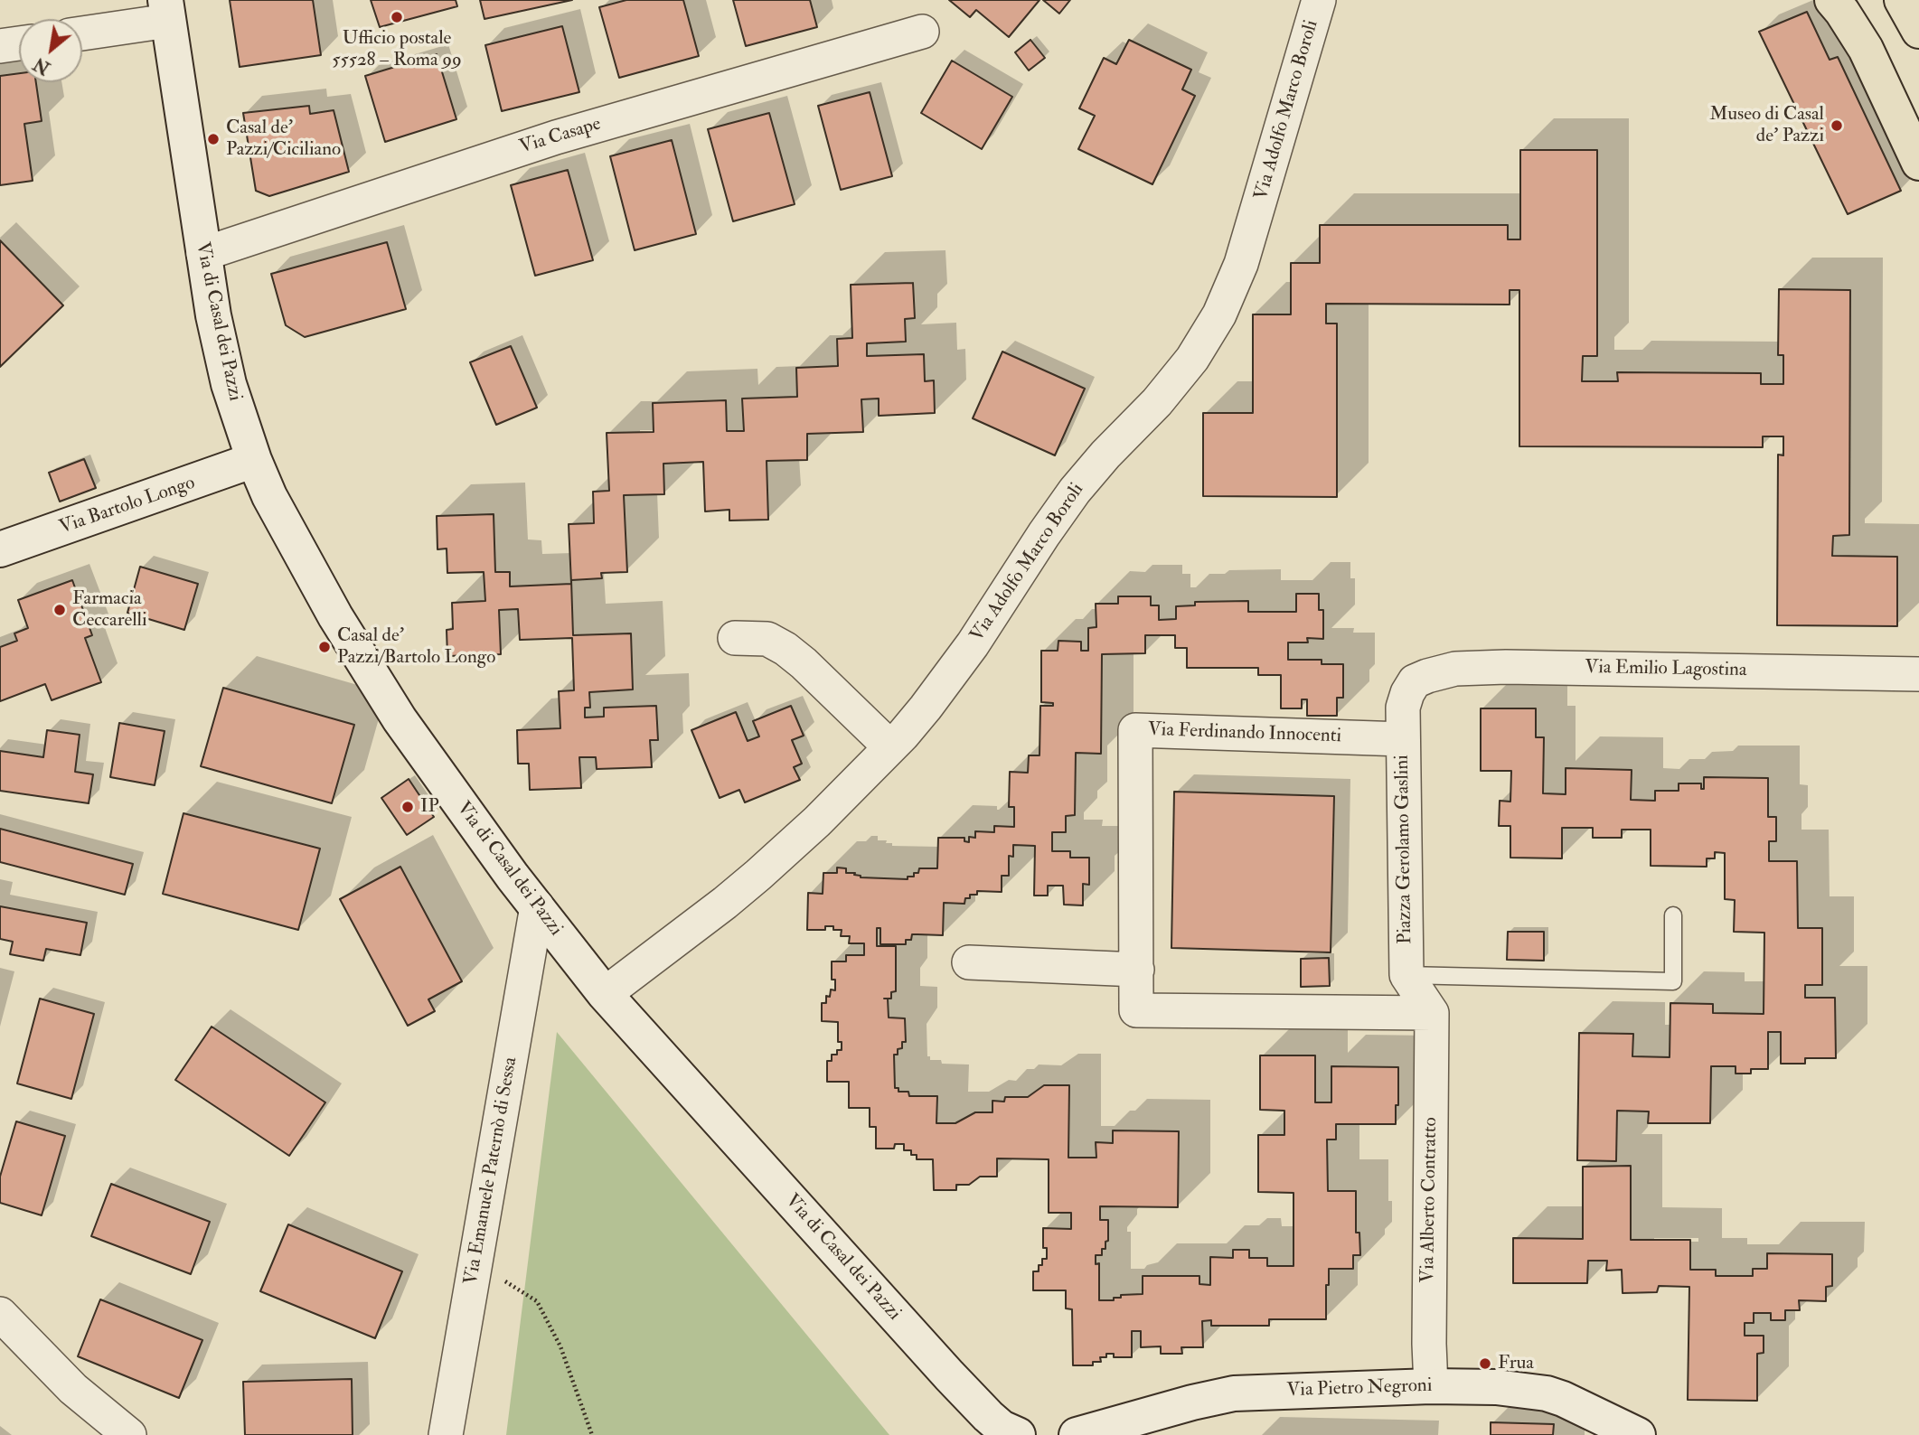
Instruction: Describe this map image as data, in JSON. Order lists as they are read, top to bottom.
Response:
{
  "streets": {
    "street": [
      "Via Adolfo Marco Boroli",
      "Via Casape",
      "Via di Casal dei Pazzi",
      "Via Bartolo Longo",
      "Via Emilio Lagostina",
      "Via Ferdinando Innocenti",
      "Piazza Gerolamo Gaslini",
      "Via Emanuele Paternò di Sessa",
      "Via Alberto Contratto",
      "Via Pietro Negroni"
    ]
  },
  "crossings": [
    ["Via Adolfo Marco Boroli", "Via di Casal dei Pazzi"],
    ["Via Casape", "Via di Casal dei Pazzi"],
    ["Via di Casal dei Pazzi", "Via Bartolo Longo"],
    ["Via di Casal dei Pazzi", "Via Emanuele Paternò di Sessa"],
    ["Via Emilio Lagostina", "Piazza Gerolamo Gaslini"],
    ["Via Ferdinando Innocenti", "Piazza Gerolamo Gaslini"],
    ["Via Ferdinando Innocenti", "Via Alberto Contratto"],
    ["Via Alberto Contratto", "Via Pietro Negroni"]
  ],
  "places": [
    "Ufficio postale 55528 – Roma 99",
    "Museo di Casal de' Pazzi",
    "Casal de' Pazzi/Ciciliano",
    "Farmacia Ceccarelli",
    "Casal de' Pazzi/Bartolo Longo",
    "IP",
    "Frua"
  ],
  "north": "bottom left"
}
